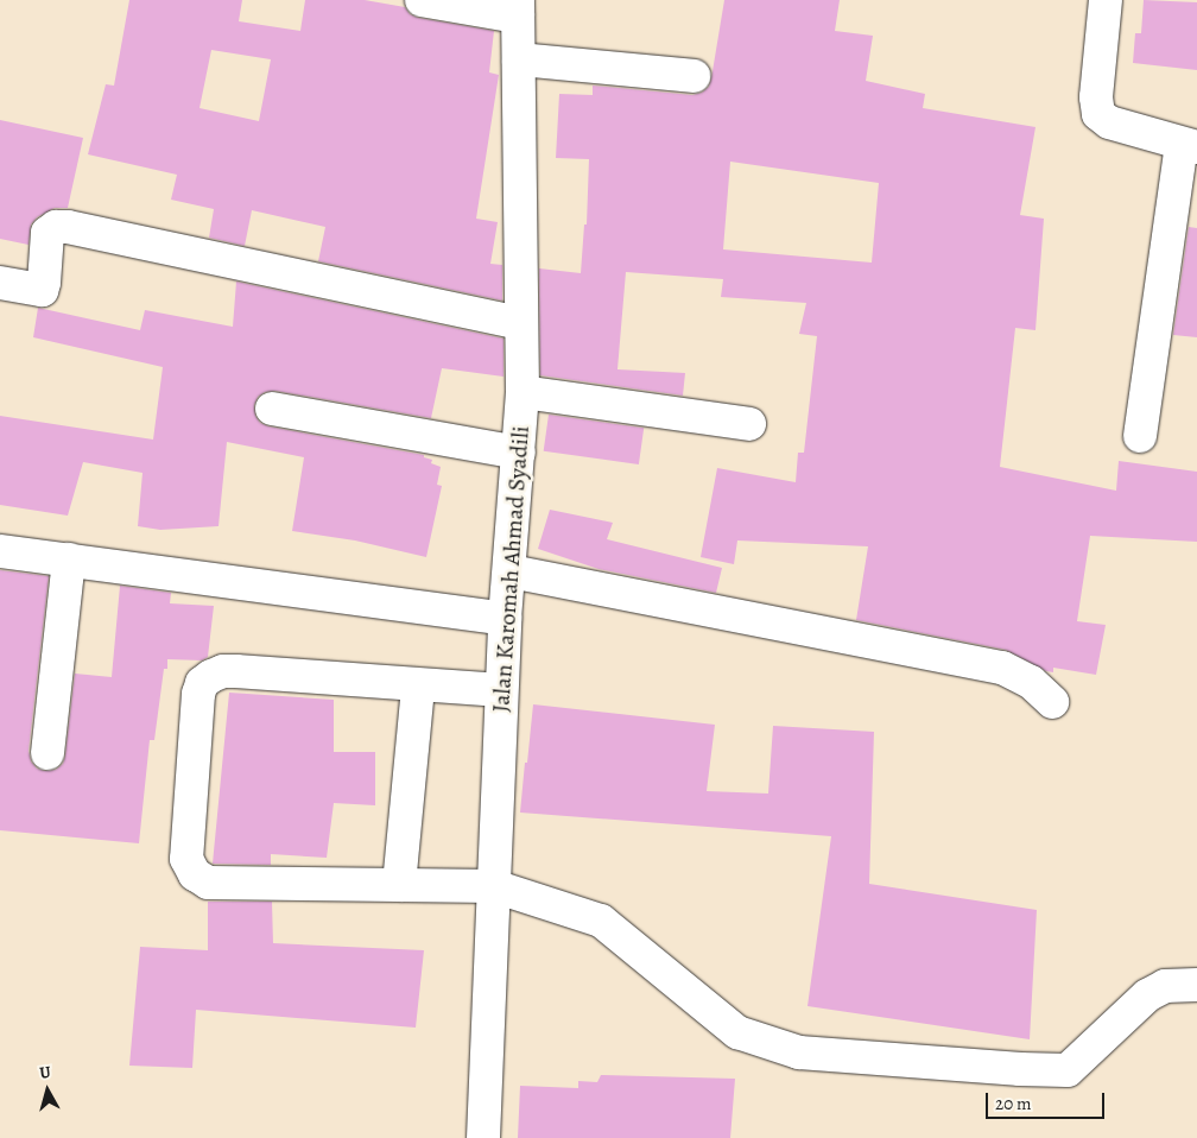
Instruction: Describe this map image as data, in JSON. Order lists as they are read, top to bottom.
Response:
{
  "streets": {
    "street": ["Jalan Karomah Ahmad Syadili"]
  },
  "scale_bar": "20 m",
  "north": "top"
}
